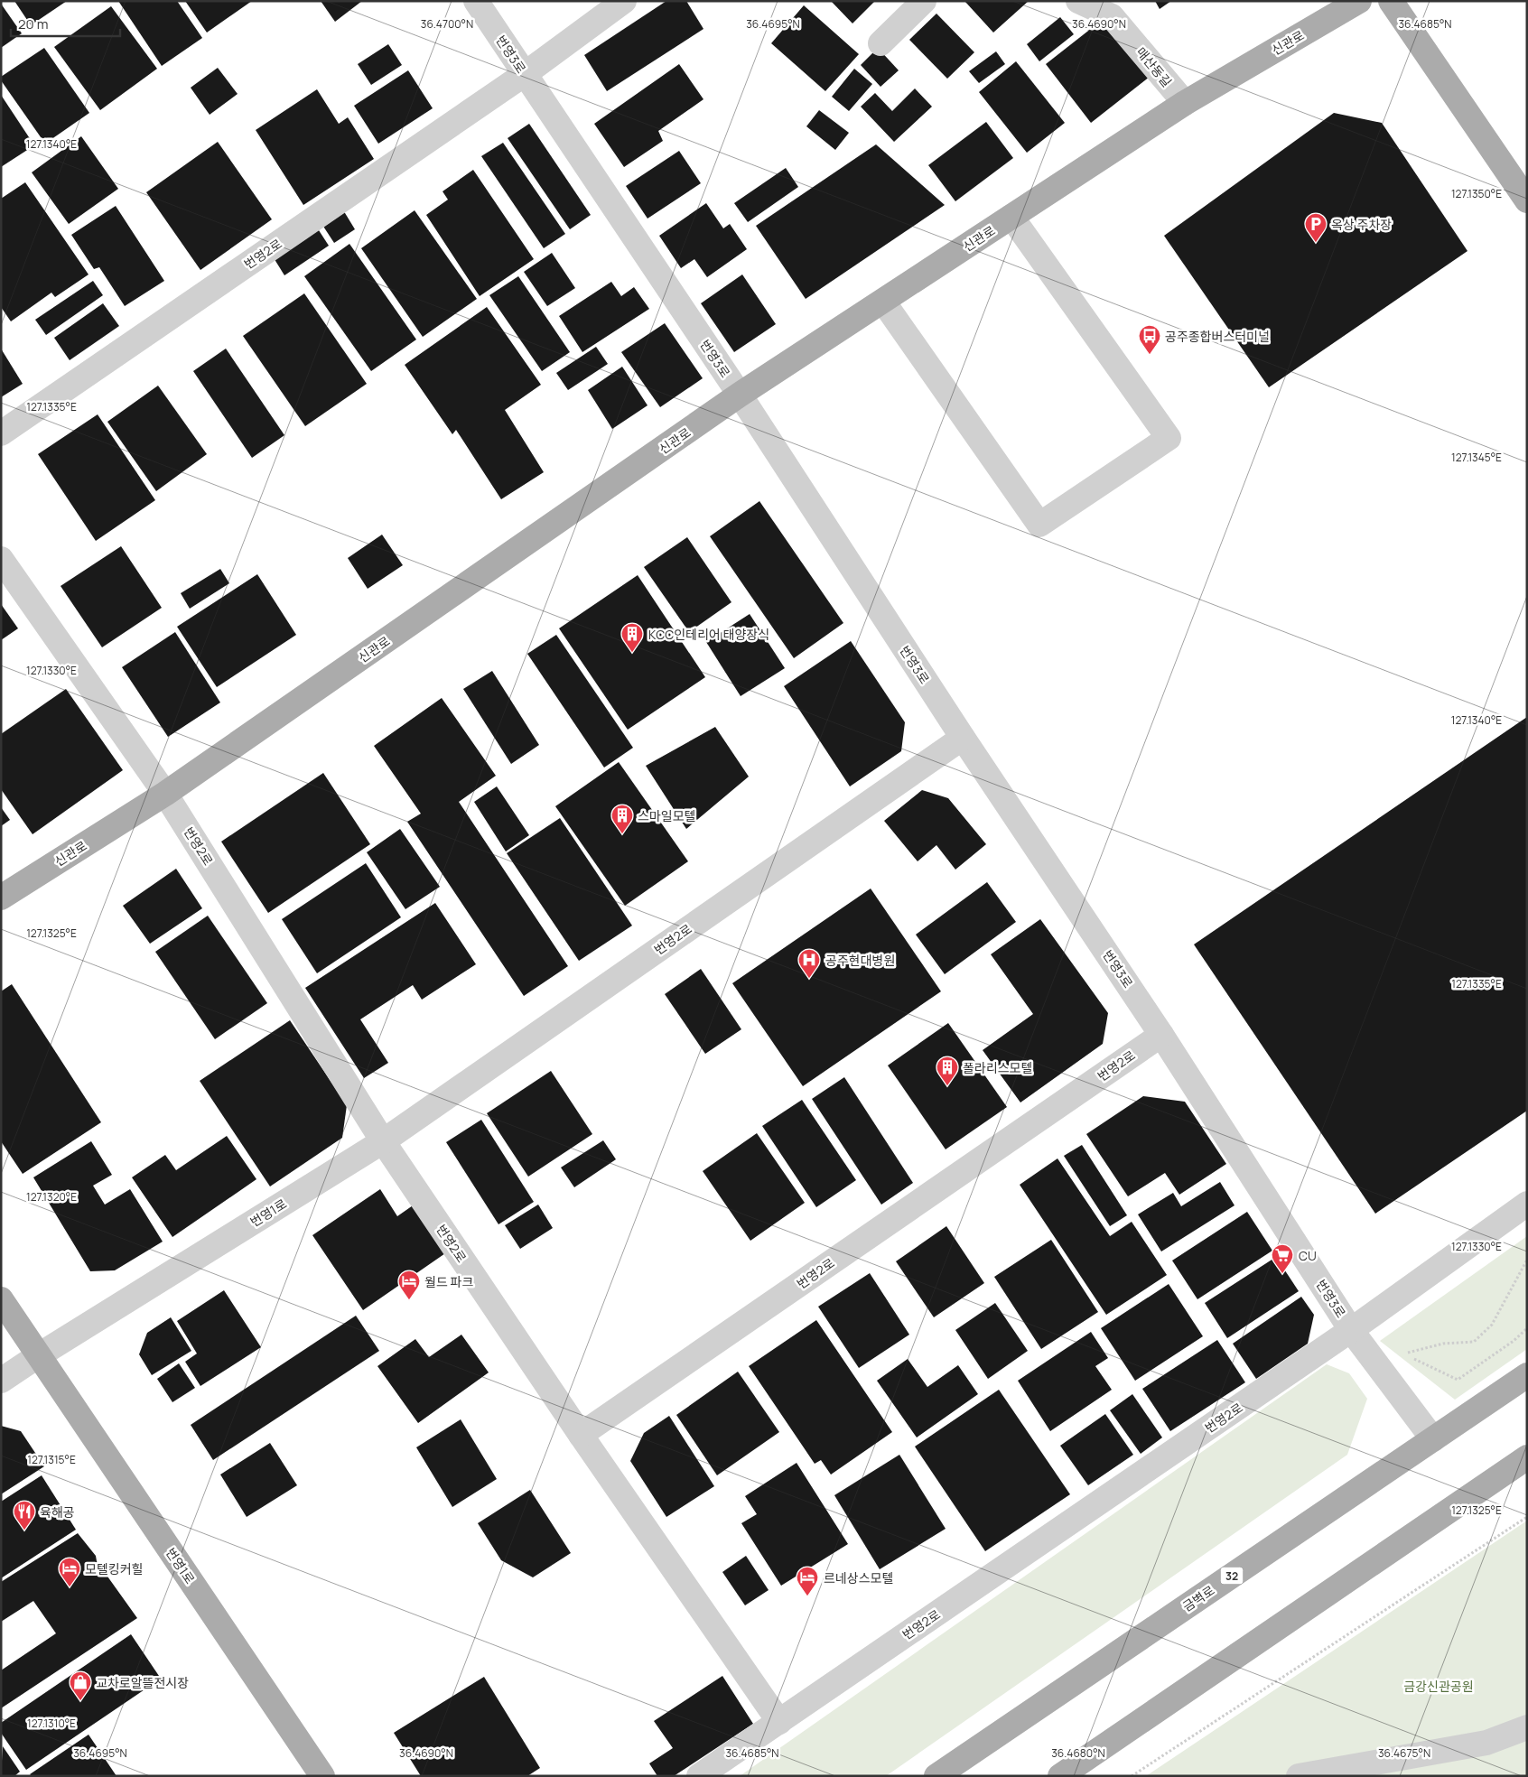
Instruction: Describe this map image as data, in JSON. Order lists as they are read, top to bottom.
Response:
{
  "streets": {
    "main road": [
      "신관로",
      "번영1로",
      "32",
      "금벽로"
    ],
    "street": ["번영3로", "매산동길", "번영2로"]
  },
  "crossings": [
    ["신관로", "번영3로"],
    ["신관로", "매산동길"],
    ["신관로", "번영2로"],
    ["번영3로", "번영2로"],
    ["번영3로", "금벽로"],
    ["번영2로", "번영1로"]
  ],
  "parks": ["금강신관공원"],
  "places": {
    "parking": ["옥상 주차장"],
    "bus stop": ["공주종합버스터미널"],
    "building": ["KCC인테리어 태양장식", "스마일모텔", "폴라리스모텔"],
    "hospital": ["공주현대병원"],
    "supermarket": ["CU"],
    "hotel": ["월드 파크", "모텔킹커힐", "르네상스모텔"],
    "restaurant": ["육해공"],
    "shop": ["교차로알뜰전시장"]
  },
  "scale_bar": "20 m",
  "coordinates": [
    "36.4700°N",
    "36.4695°N",
    "36.4690°N",
    "36.4685°N",
    "127.1340°E",
    "127.1350°E",
    "127.1335°E",
    "127.1345°E",
    "127.1330°E",
    "127.1325°E",
    "127.1320°E",
    "127.1315°E",
    "127.1310°E",
    "36.4680°N",
    "36.4675°N"
  ]
}
